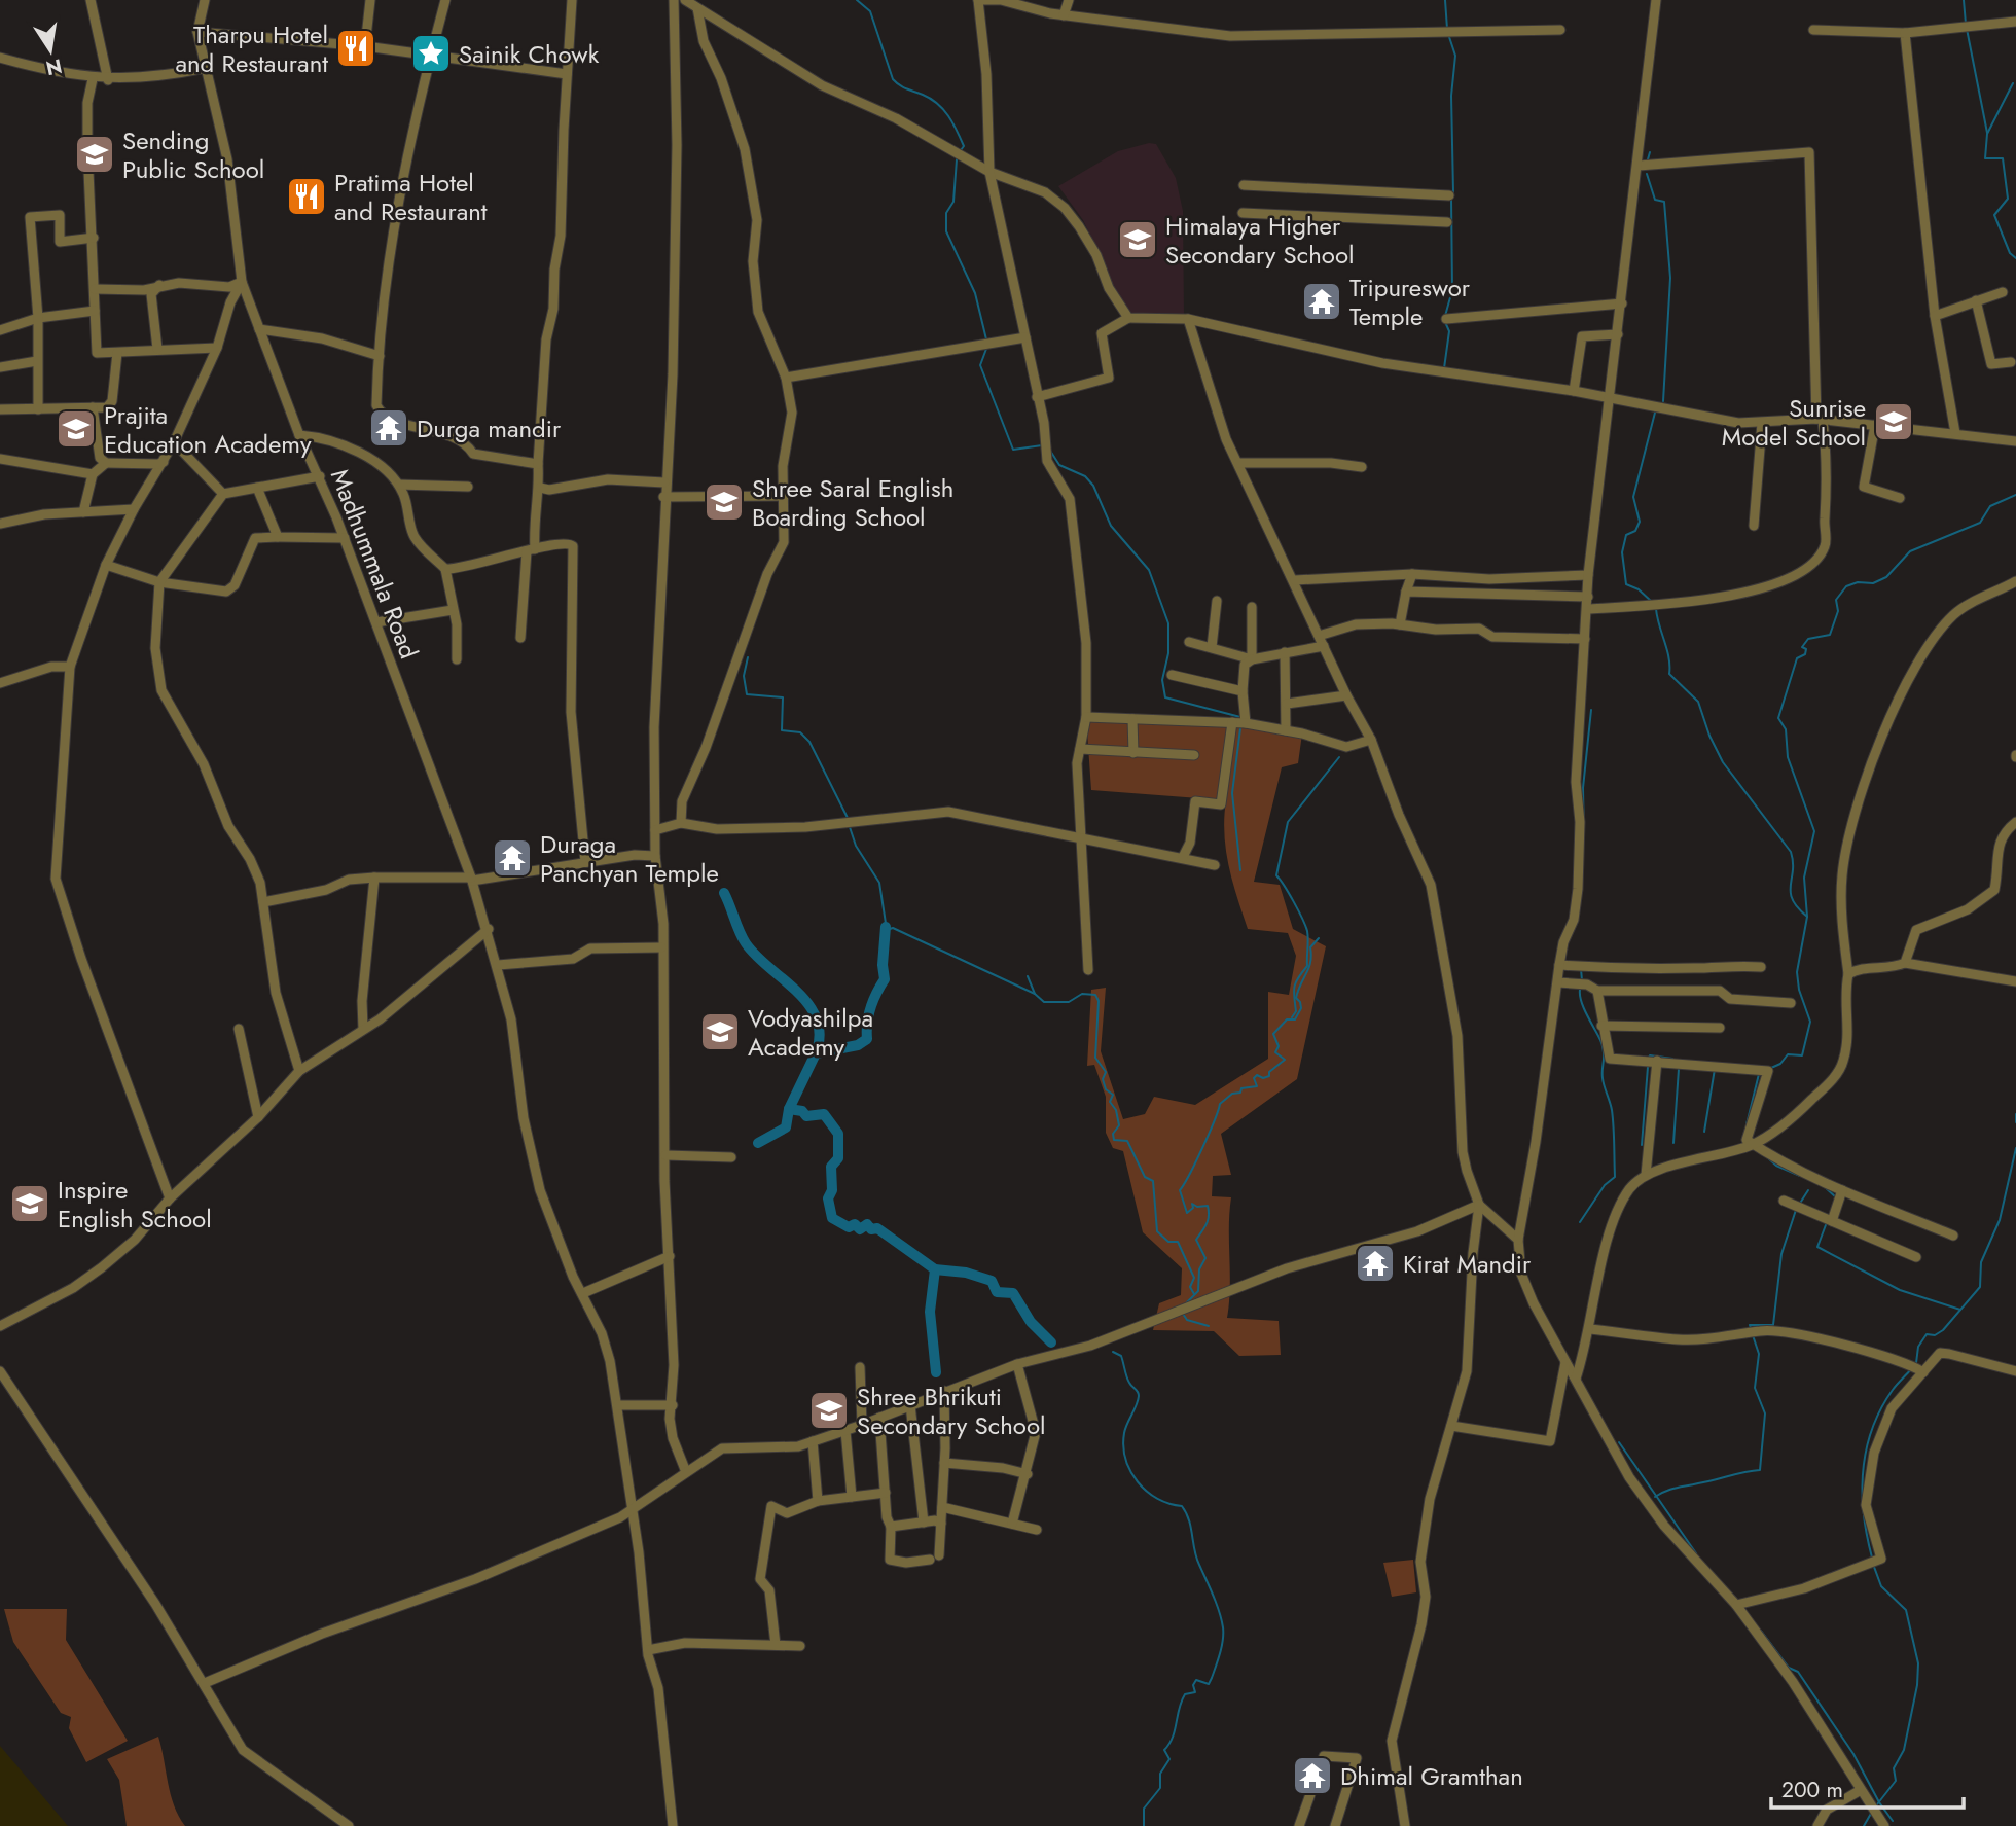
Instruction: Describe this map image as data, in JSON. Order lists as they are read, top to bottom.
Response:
{
  "streets": {
    "street": ["Madhummala Road"]
  },
  "places": {
    "restaurant": ["Tharpu Hotel and Restaurant", "Pratima Hotel and Restaurant"],
    "place": ["Sainik Chowk"],
    "school or university": [
      "Sending Public School",
      "Himalaya Higher Secondary School",
      "Sunrise Model School",
      "Prajita Education Academy",
      "Shree Saral English Boarding School",
      "Vodyashilpa Academy",
      "Inspire English School",
      "Shree Bhrikuti Secondary School"
    ],
    "temple": [
      "Tripureswor Temple",
      "Durga mandir",
      "Duraga Panchyan Temple",
      "Kirat Mandir",
      "Dhimal Gramthan"
    ]
  },
  "scale_bar": "200 m",
  "north": "bottom"
}
